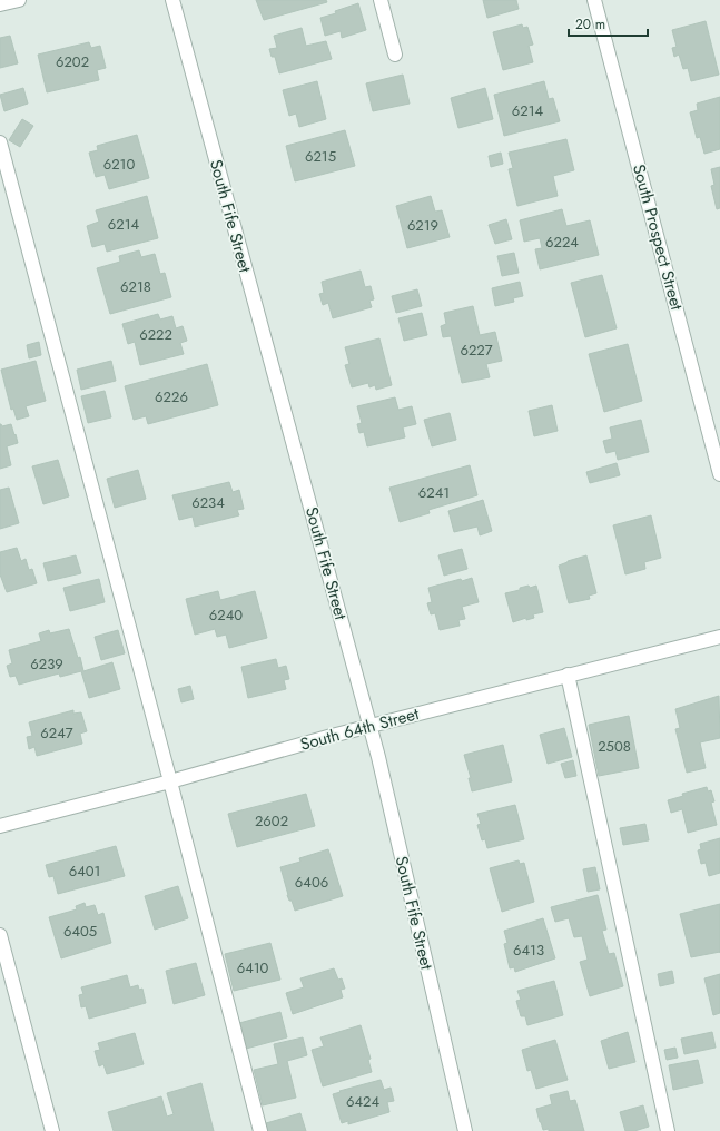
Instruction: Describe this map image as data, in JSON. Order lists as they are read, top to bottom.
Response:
{
  "streets": {
    "street": ["South Fife Street", "South Prospect Street", "South 64th Street"]
  },
  "crossings": [
    ["South Fife Street", "South 64th Street"]
  ],
  "house_numbers": [
    "6202",
    "6214",
    "6215",
    "6210",
    "6214",
    "6219",
    "6224",
    "6218",
    "6222",
    "6227",
    "6226",
    "6241",
    "6234",
    "6240",
    "6239",
    "6247",
    "2508",
    "2602",
    "6401",
    "6406",
    "6405",
    "6413",
    "6410",
    "6424"
  ],
  "scale_bar": "20 m"
}
